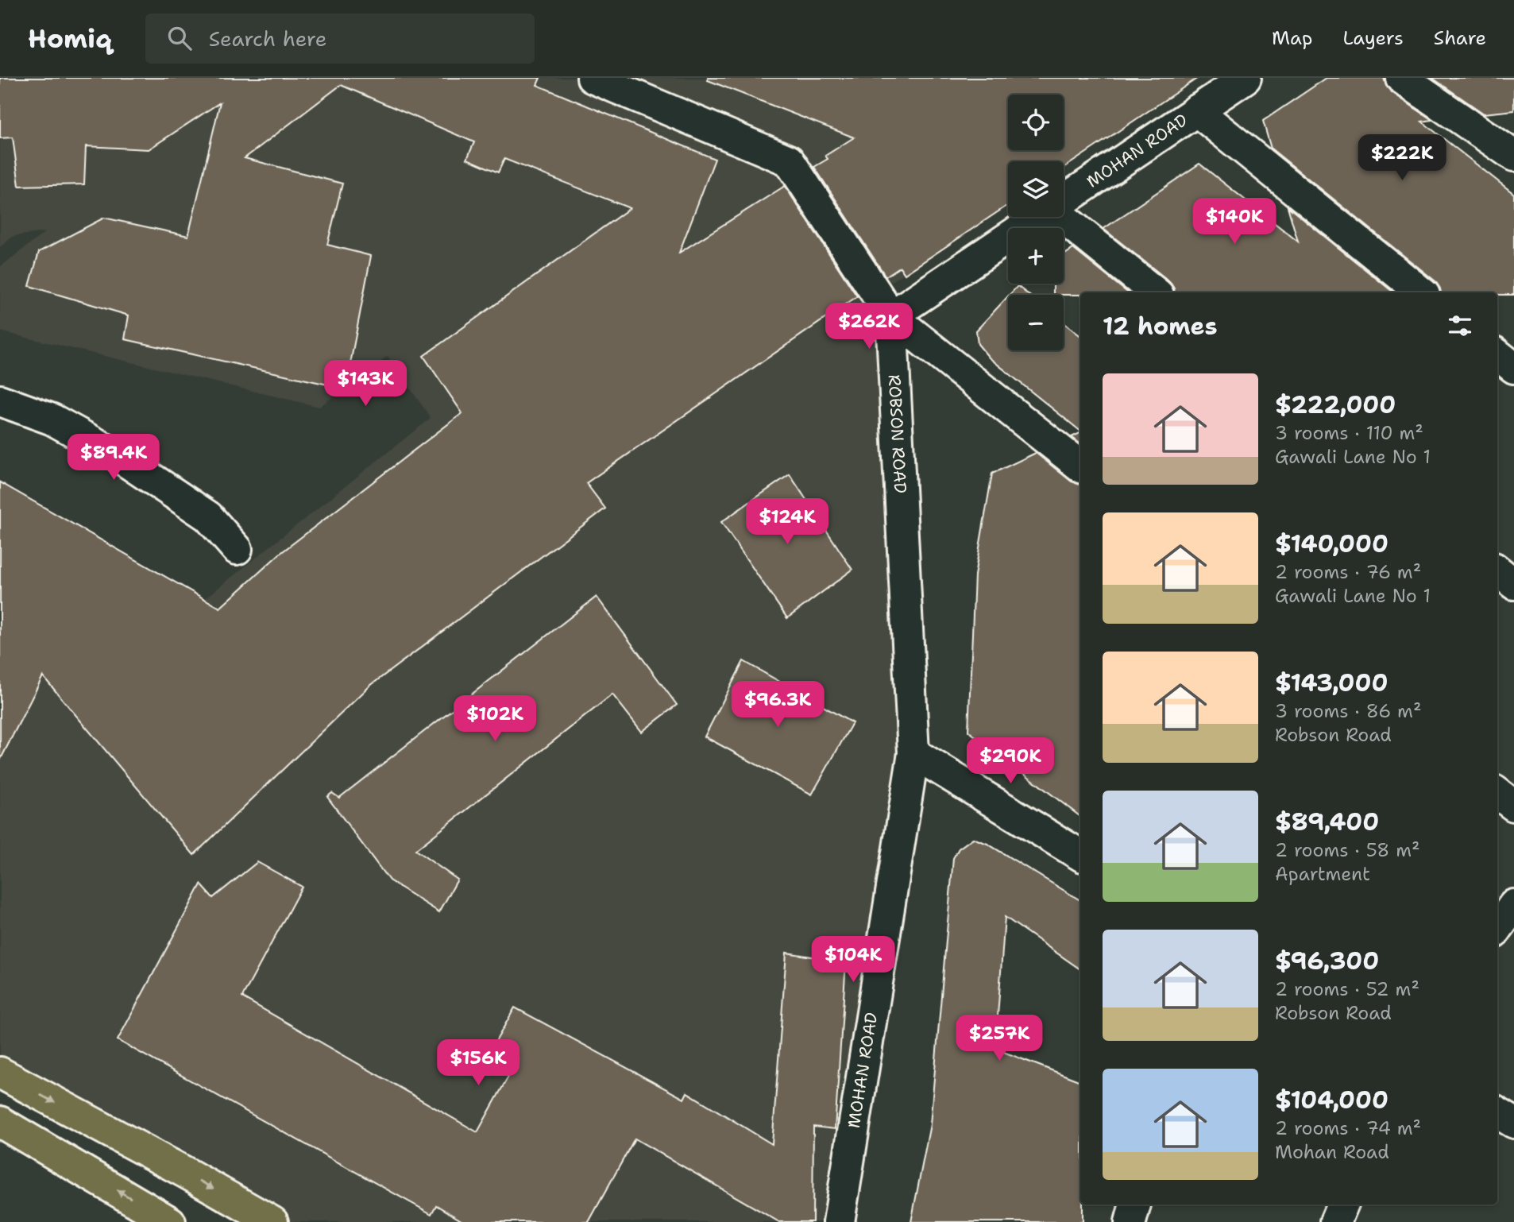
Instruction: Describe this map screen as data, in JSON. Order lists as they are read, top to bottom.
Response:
{
  "streets": {
    "street": ["MOHAN ROAD", "ROBSON ROAD"]
  },
  "crossings": [
    ["MOHAN ROAD", "ROBSON ROAD"]
  ],
  "page": {
    "header": "Homiq",
    "search": "Search here",
    "nav": ["Map", "Layers", "Share"],
    "map_buttons": ["+", "−"],
    "price": [
      "$222K",
      "$140K",
      "$262K",
      "$143K",
      "$89.4K",
      "$124K",
      "$96.3K",
      "$102K",
      "$290K",
      "$104K",
      "$257K",
      "$156K"
    ],
    "heading": "12 homes",
    "list": [
      {
        "name": "$222,000",
        "note": "3 rooms · 110 m² · Gawali Lane No 1"
      },
      {
        "name": "$140,000",
        "note": "2 rooms · 76 m² · Gawali Lane No 1"
      },
      {
        "name": "$143,000",
        "note": "3 rooms · 86 m² · Robson Road"
      },
      {
        "name": "$89,400",
        "note": "2 rooms · 58 m² · Apartment"
      },
      {
        "name": "$96,300",
        "note": "2 rooms · 52 m² · Robson Road"
      },
      {
        "name": "$104,000",
        "note": "2 rooms · 74 m² · Mohan Road"
      }
    ]
  }
}
